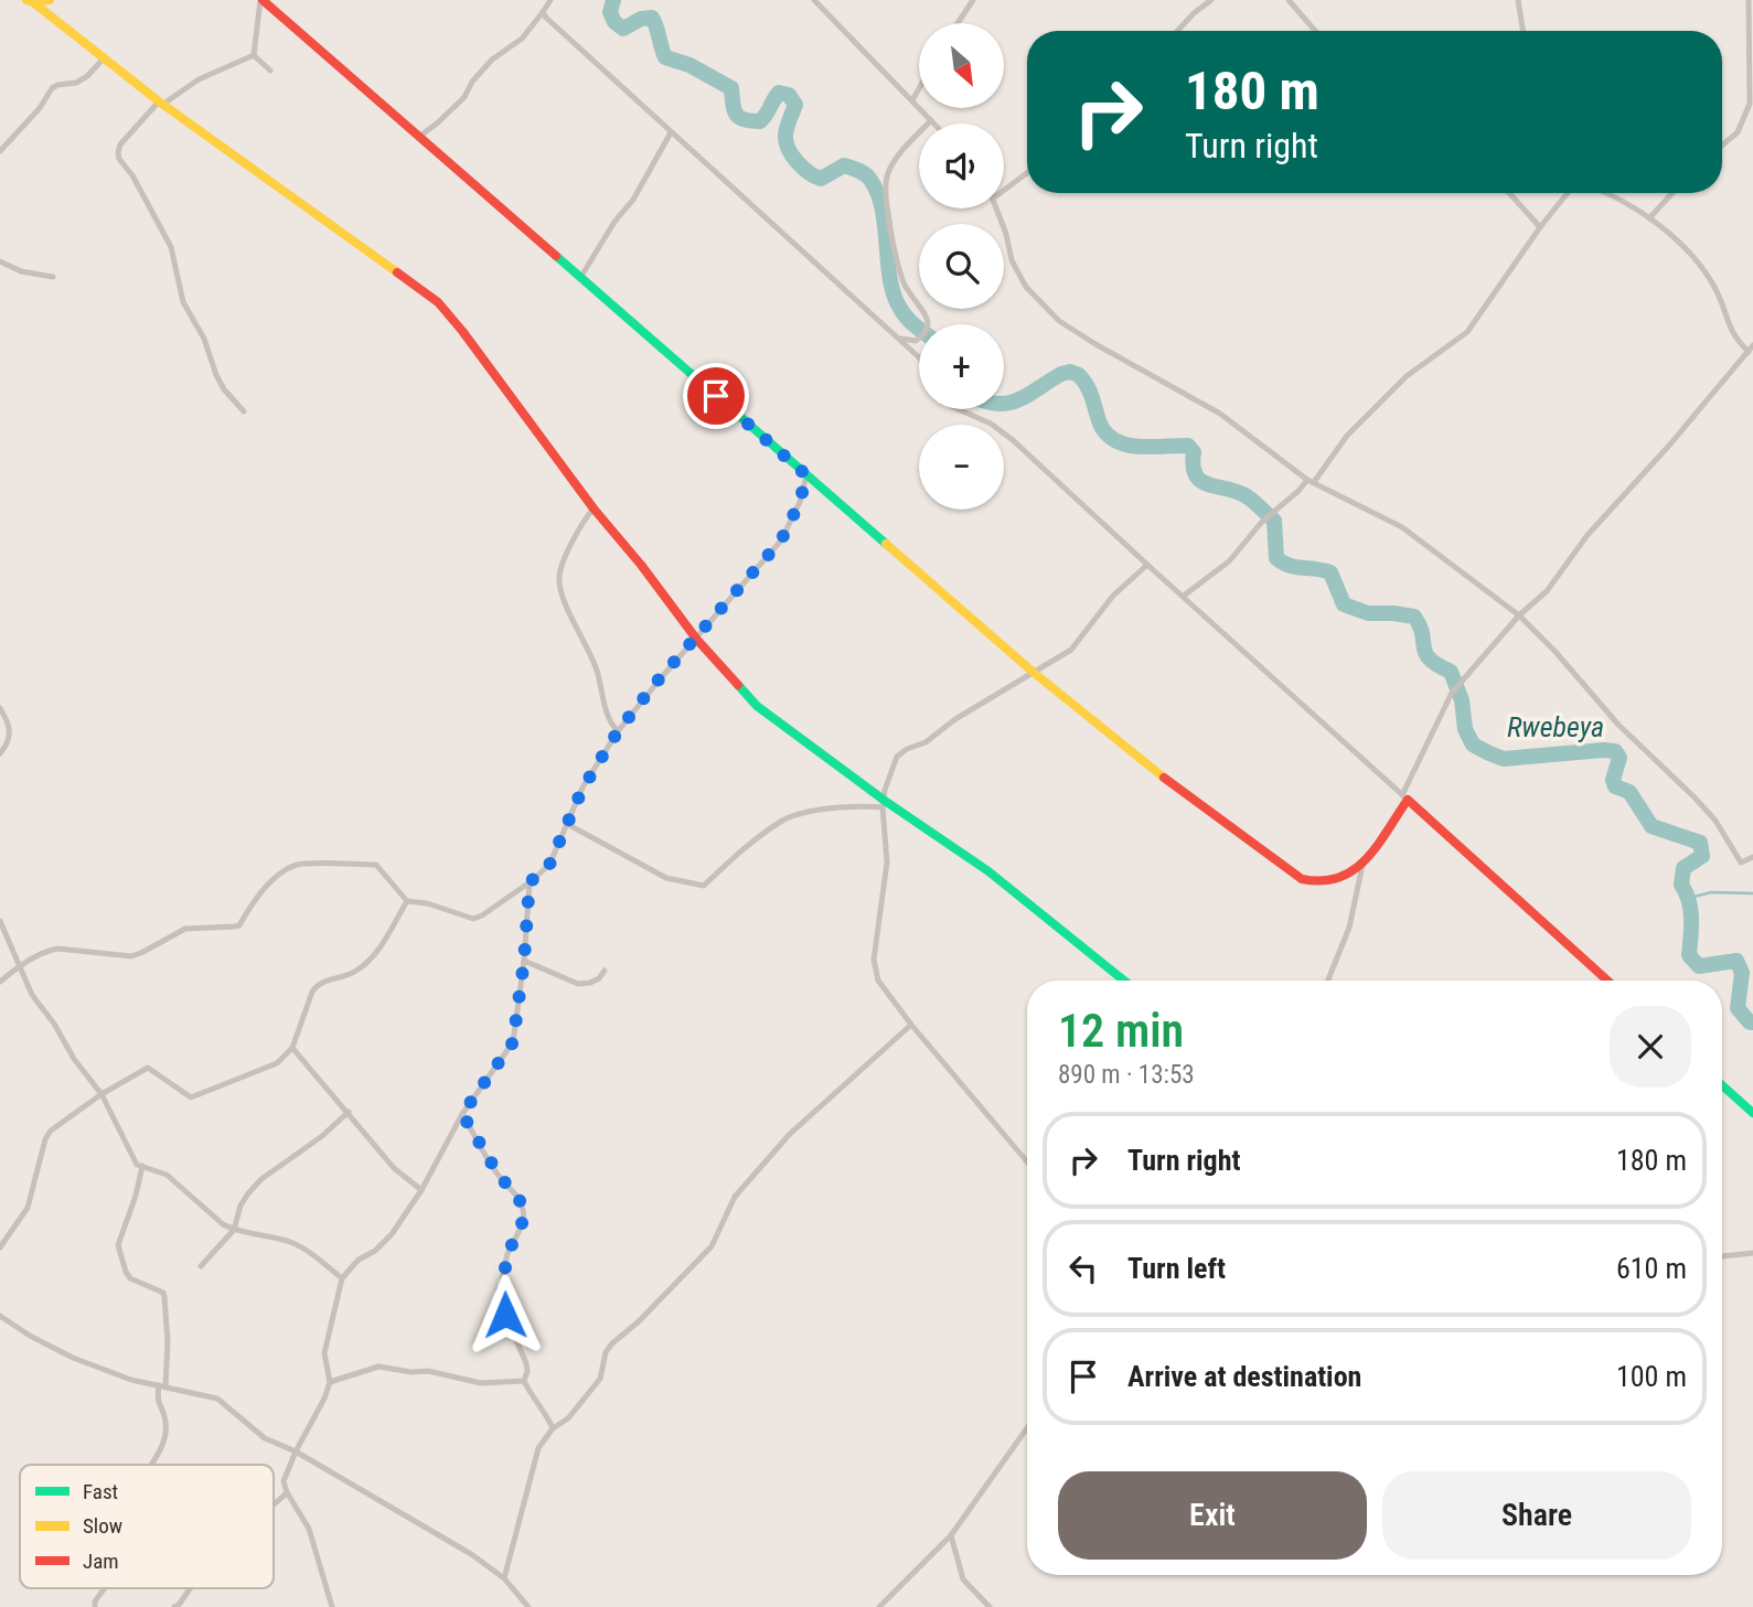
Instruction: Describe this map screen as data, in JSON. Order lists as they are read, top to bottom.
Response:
{
  "water": ["Rwebeya"],
  "legend": ["Fast", "Slow", "Jam"],
  "north": "bottom right",
  "page": {
    "map_buttons": ["+", "−"],
    "turn": ["180 m", "Turn right"],
    "heading": ["12 min", "890 m · 13:53"],
    "list": [
      {
        "name": "Turn right",
        "value": "180 m"
      },
      {
        "name": "Turn left",
        "value": "610 m"
      },
      {
        "name": "Arrive at destination",
        "value": "100 m"
      }
    ],
    "buttons": ["Exit", "Share"]
  }
}
